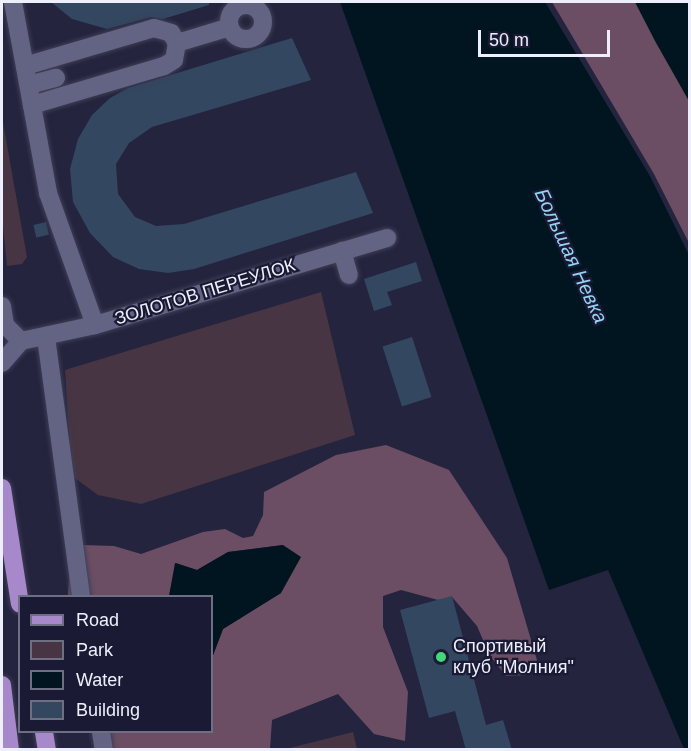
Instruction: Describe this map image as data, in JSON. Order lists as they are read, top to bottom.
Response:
{
  "streets": {
    "street": ["ЗОЛОТОВ ПЕРЕУЛОК"]
  },
  "water": ["Большая Невка"],
  "places": ["Спортивый клуб \"Молния\""],
  "legend": [
    "Road",
    "Park",
    "Water",
    "Building"
  ],
  "scale_bar": "50 m"
}
